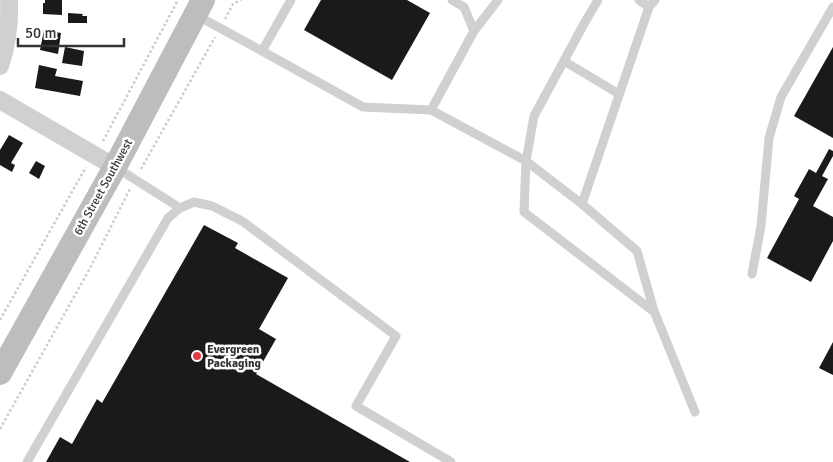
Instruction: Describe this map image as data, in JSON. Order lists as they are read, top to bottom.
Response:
{
  "streets": {
    "main road": ["6th Street Southwest"]
  },
  "places": ["Evergreen Packaging"],
  "scale_bar": "50 m"
}
